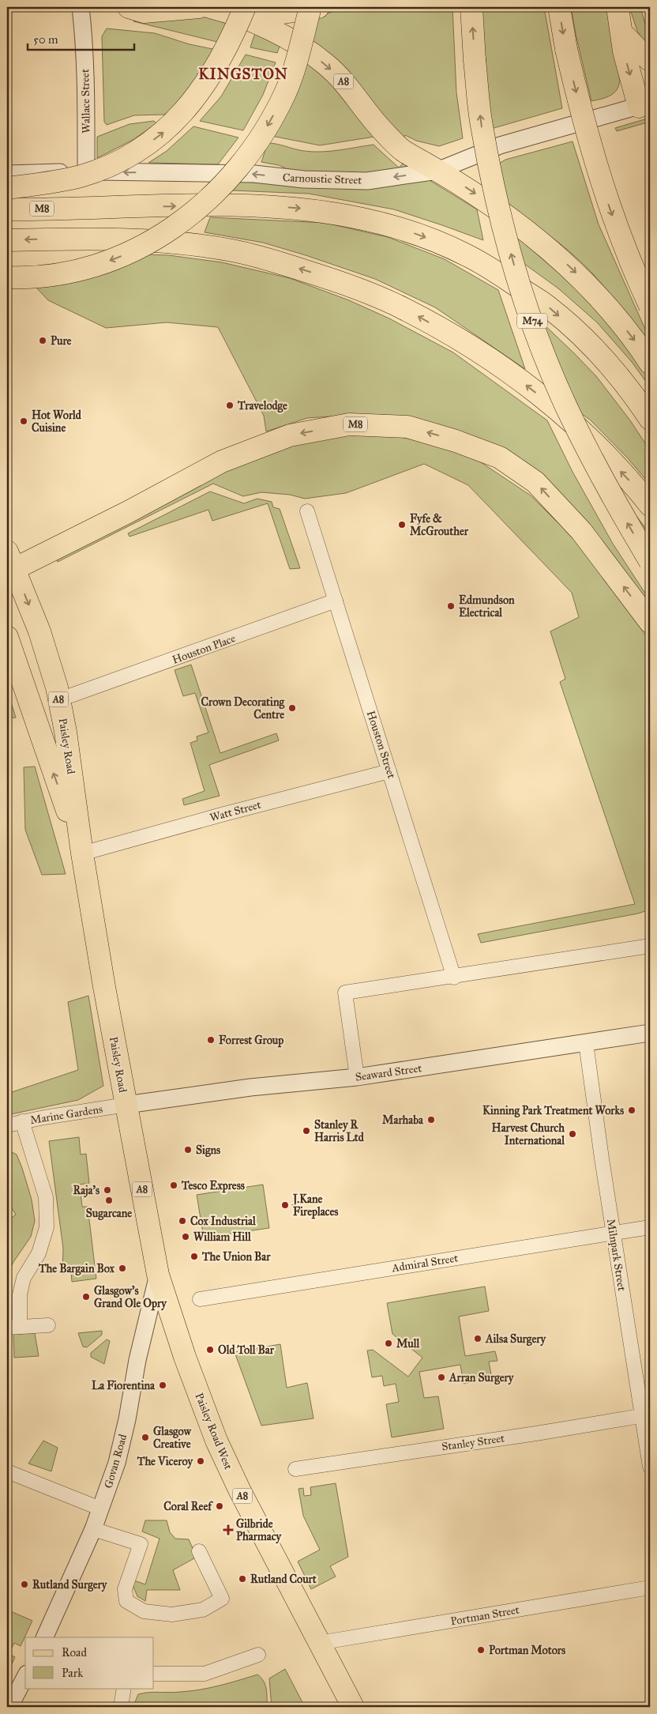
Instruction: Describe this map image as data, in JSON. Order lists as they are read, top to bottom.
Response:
{
  "streets": {
    "main road": [
      "A8",
      "M8",
      "M74",
      "Paisley Road",
      "Paisley Road West"
    ],
    "street": [
      "Wallace Street",
      "Carnoustie Street",
      "Houston Place",
      "Houston Street",
      "Watt Street",
      "Seaward Street",
      "Marine Gardens",
      "Milnpark Street",
      "Admiral Street",
      "Stanley Street",
      "Govan Road",
      "Portman Street"
    ]
  },
  "crossings": [
    ["A8", "Carnoustie Street"],
    ["Wallace Street", "Carnoustie Street"],
    ["M8", "Paisley Road"],
    ["Houston Place", "Houston Street"],
    ["Houston Street", "Watt Street"],
    ["Paisley Road", "Watt Street"],
    ["Paisley Road", "Seaward Street"],
    ["Paisley Road", "Marine Gardens"],
    ["Paisley Road", "Paisley Road West"],
    ["Paisley Road", "Govan Road"],
    ["Seaward Street", "Marine Gardens"],
    ["Seaward Street", "Milnpark Street"],
    ["Milnpark Street", "Admiral Street"],
    ["Milnpark Street", "Stanley Street"],
    ["Paisley Road West", "Govan Road"],
    ["Paisley Road West", "Portman Street"]
  ],
  "one_way": ["Carnoustie Street"],
  "districts": ["KINGSTON"],
  "places": {
    "other": [
      "Pure",
      "Travelodge",
      "Hot World Cuisine",
      "Fyfe & McGrouther",
      "Edmundson Electrical",
      "Crown Decorating Centre",
      "Forrest Group",
      "Kinning Park Treatment Works",
      "Marhaba",
      "Stanley R Harris Ltd",
      "Harvest Church International",
      "Signs",
      "Tesco Express",
      "Raja's",
      "Sugarcane",
      "J.Kane Fireplaces",
      "Cox Industrial",
      "William Hill",
      "The Union Bar",
      "The Bargain Box",
      "Glasgow's Grand Ole Opry",
      "Ailsa Surgery",
      "Mull",
      "Old Toll Bar",
      "Arran Surgery",
      "La Fiorentina",
      "Glasgow Creative",
      "The Viceroy",
      "Coral Reef",
      "Rutland Court",
      "Rutland Surgery",
      "Portman Motors"
    ],
    "health": ["Gilbride Pharmacy"]
  },
  "legend": ["Road", "Park"],
  "scale_bar": "50 m"
}
